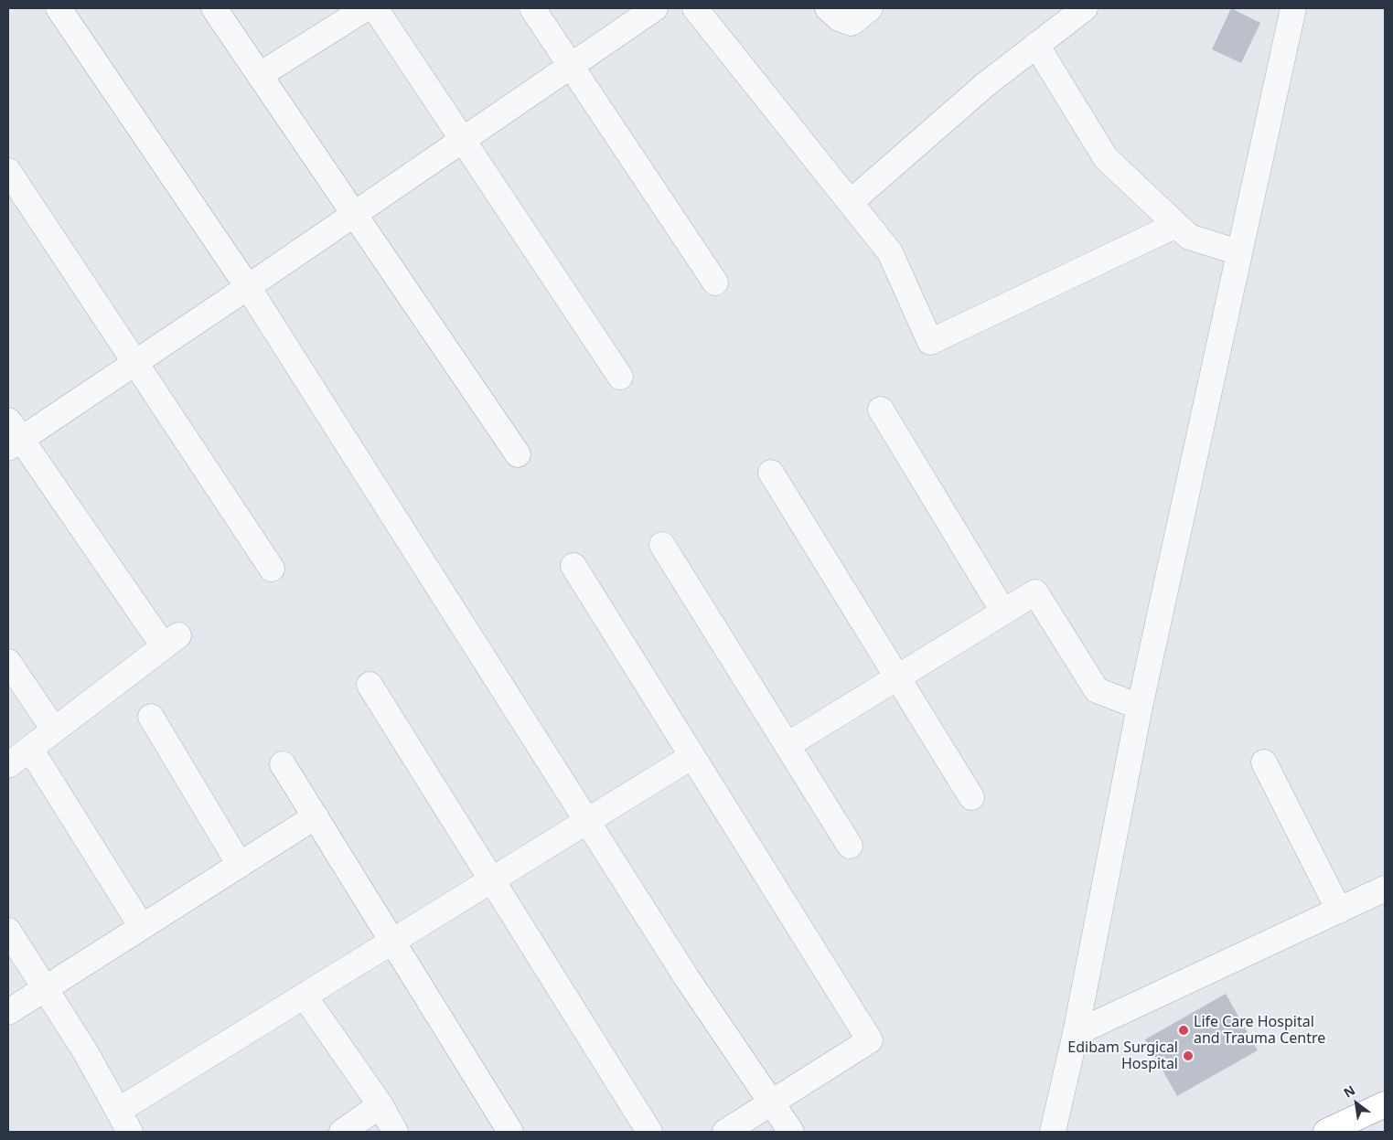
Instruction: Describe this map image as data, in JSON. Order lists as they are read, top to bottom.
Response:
{
  "places": ["Life Care Hospital and Trauma Centre", "Edibam Surgical Hospital"],
  "north": "top left"
}
